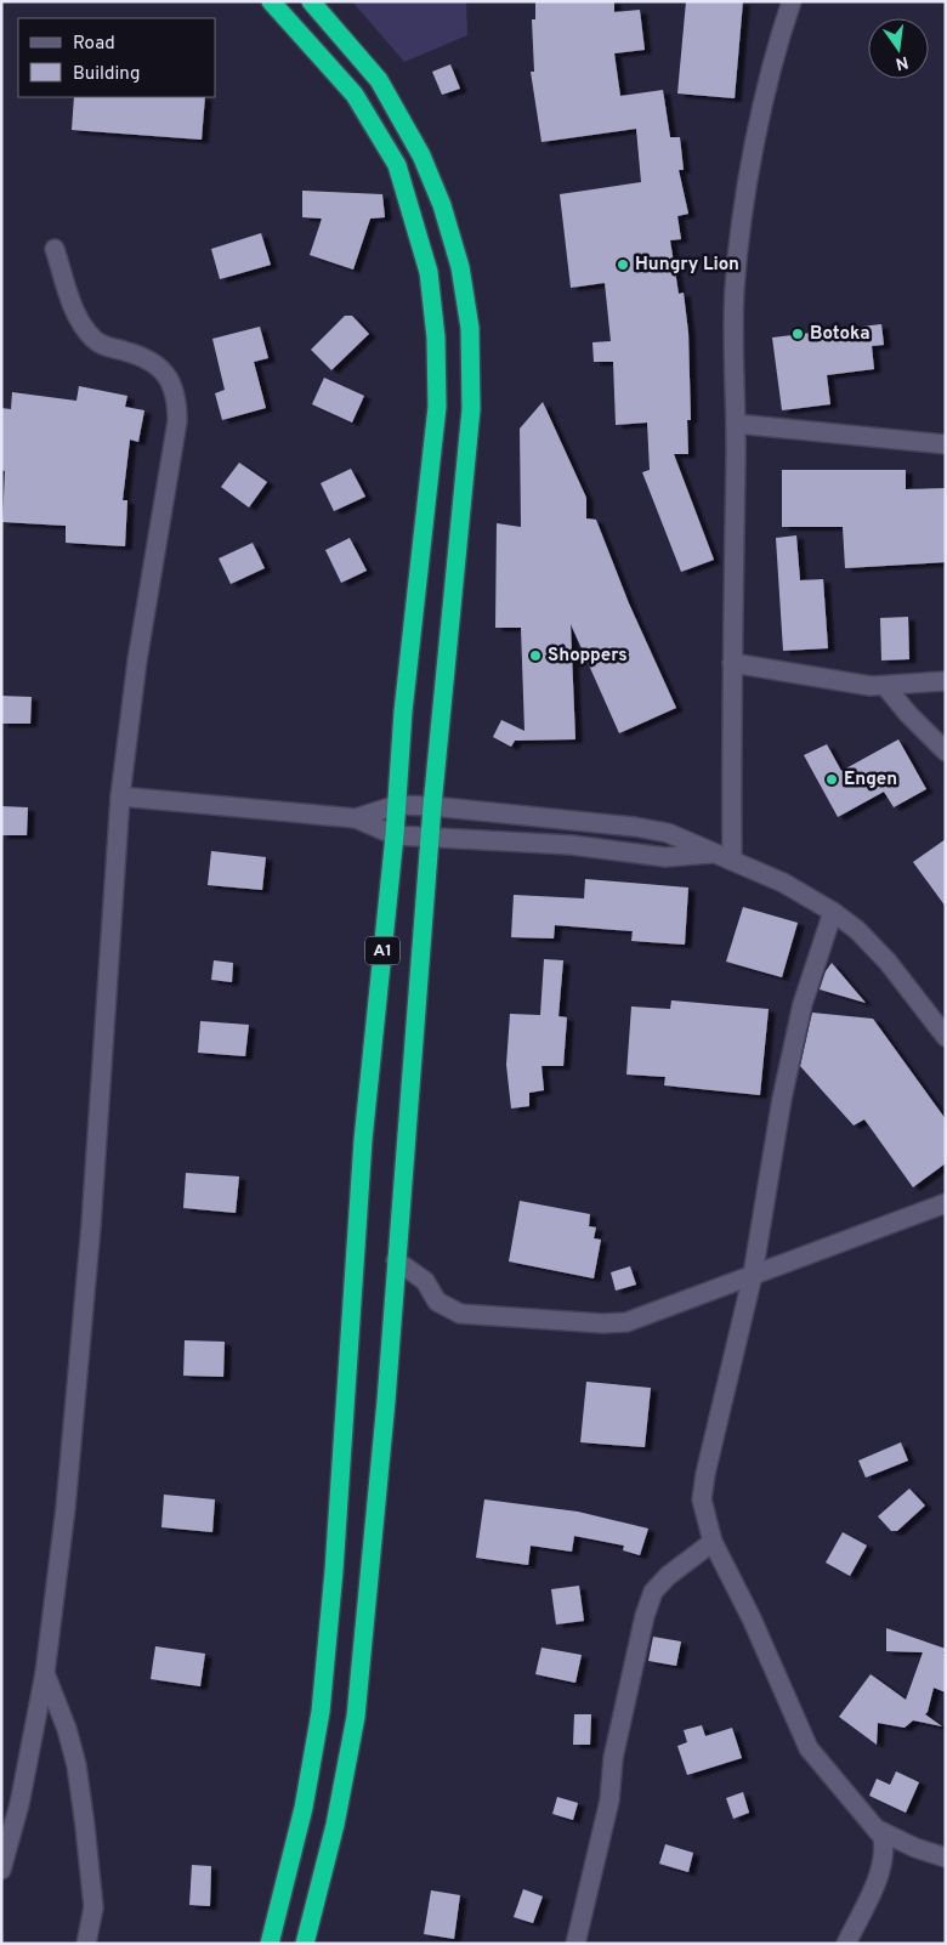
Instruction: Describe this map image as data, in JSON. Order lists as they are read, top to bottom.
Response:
{
  "streets": {
    "highway": ["A1"]
  },
  "places": [
    "Hungry Lion",
    "Botoka",
    "Shoppers",
    "Engen"
  ],
  "legend": ["Road", "Building"],
  "north": "bottom"
}
